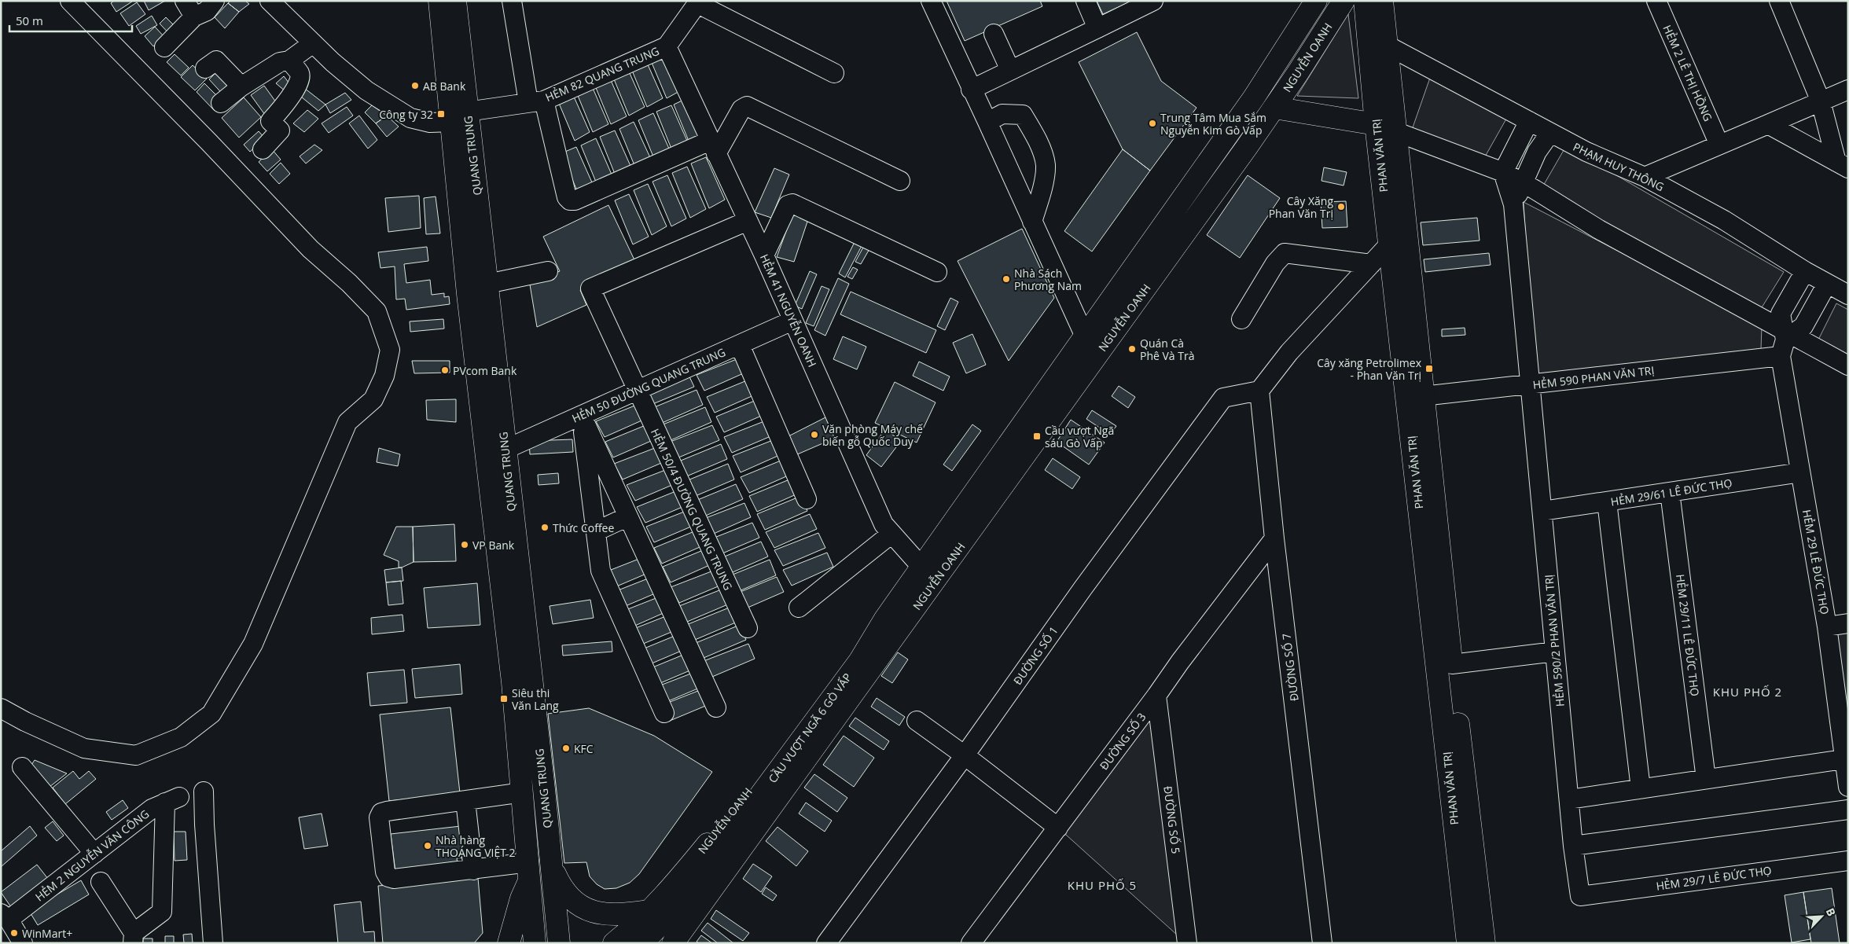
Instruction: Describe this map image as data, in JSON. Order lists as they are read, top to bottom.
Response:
{
  "streets": {
    "main road": [
      "NGUYỄN OANH",
      "QUANG TRUNG",
      "PHAN VĂN TRỊ",
      "CẦU VƯỢT NGÃ 6 GÒ VẤP"
    ],
    "street": [
      "HẺM 2 LÊ THỊ HỒNG",
      "HẺM 82 QUANG TRUNG",
      "PHẠM HUY THÔNG",
      "HẺM 41 NGUYỄN OANH",
      "HẺM 590 PHAN VĂN TRỊ",
      "HẺM 50 ĐƯỜNG QUANG TRUNG",
      "HẺM 29/61 LÊ ĐỨC THỌ",
      "HẺM 50/4 ĐƯỜNG QUANG TRUNG",
      "HẺM 29 LÊ ĐỨC THỌ",
      "HẺM 29/11 LÊ ĐỨC THỌ",
      "HẺM 590/2 PHAN VĂN TRỊ",
      "ĐƯỜNG SỐ 1",
      "ĐƯỜNG SỐ 7",
      "ĐƯỜNG SỐ 3",
      "ĐƯỜNG SỐ 5",
      "HẺM 2 NGUYỄN VĂN CÔNG",
      "HẺM 29/7 LÊ ĐỨC THỌ"
    ]
  },
  "crossings": [
    ["NGUYỄN OANH", "HẺM 41 NGUYỄN OANH"],
    ["NGUYỄN OANH", "CẦU VƯỢT NGÃ 6 GÒ VẤP"],
    ["HẺM 82 QUANG TRUNG", "QUANG TRUNG"],
    ["HẺM 82 QUANG TRUNG", "HẺM 41 NGUYỄN OANH"],
    ["QUANG TRUNG", "HẺM 50 ĐƯỜNG QUANG TRUNG"],
    ["PHAN VĂN TRỊ", "PHẠM HUY THÔNG"],
    ["PHAN VĂN TRỊ", "HẺM 590 PHAN VĂN TRỊ"],
    ["PHẠM HUY THÔNG", "HẺM 29 LÊ ĐỨC THỌ"],
    ["HẺM 41 NGUYỄN OANH", "HẺM 50 ĐƯỜNG QUANG TRUNG"],
    ["HẺM 41 NGUYỄN OANH", "HẺM 50/4 ĐƯỜNG QUANG TRUNG"],
    ["HẺM 590 PHAN VĂN TRỊ", "HẺM 29 LÊ ĐỨC THỌ"],
    ["HẺM 590 PHAN VĂN TRỊ", "HẺM 590/2 PHAN VĂN TRỊ"],
    ["HẺM 50 ĐƯỜNG QUANG TRUNG", "HẺM 50/4 ĐƯỜNG QUANG TRUNG"],
    ["HẺM 29/61 LÊ ĐỨC THỌ", "HẺM 29 LÊ ĐỨC THỌ"],
    ["HẺM 29/61 LÊ ĐỨC THỌ", "HẺM 29/11 LÊ ĐỨC THỌ"],
    ["HẺM 29/61 LÊ ĐỨC THỌ", "HẺM 590/2 PHAN VĂN TRỊ"],
    ["HẺM 590/2 PHAN VĂN TRỊ", "HẺM 29/7 LÊ ĐỨC THỌ"],
    ["ĐƯỜNG SỐ 1", "ĐƯỜNG SỐ 7"],
    ["ĐƯỜNG SỐ 7", "ĐƯỜNG SỐ 3"],
    ["ĐƯỜNG SỐ 3", "ĐƯỜNG SỐ 5"]
  ],
  "districts": ["KHU PHỐ 2", "KHU PHỐ 5"],
  "places": {
    "other": [
      "AB Bank",
      "Trung Tâm Mua Sắm Nguyễn Kim Gò Vấp",
      "Cây Xăng Phan Văn Trị",
      "Nhà Sách Phương Nam",
      "Quán Cà Phê Và Trà",
      "PVcom Bank",
      "Văn phòng Máy chế biến gỗ Quốc Duy",
      "Thức Coffee",
      "VP Bank",
      "KFC",
      "Nhà hàng THOÁNG VIỆT 2",
      "WinMart+"
    ],
    "transit": [
      "Công ty 32",
      "Cây xăng Petrolimex - Phan Văn Trị",
      "Cầu vượt Ngã sáu Gò Vấp",
      "Siêu thi Văn Lang"
    ]
  },
  "scale_bar": "50 m",
  "north": "top right"
}
